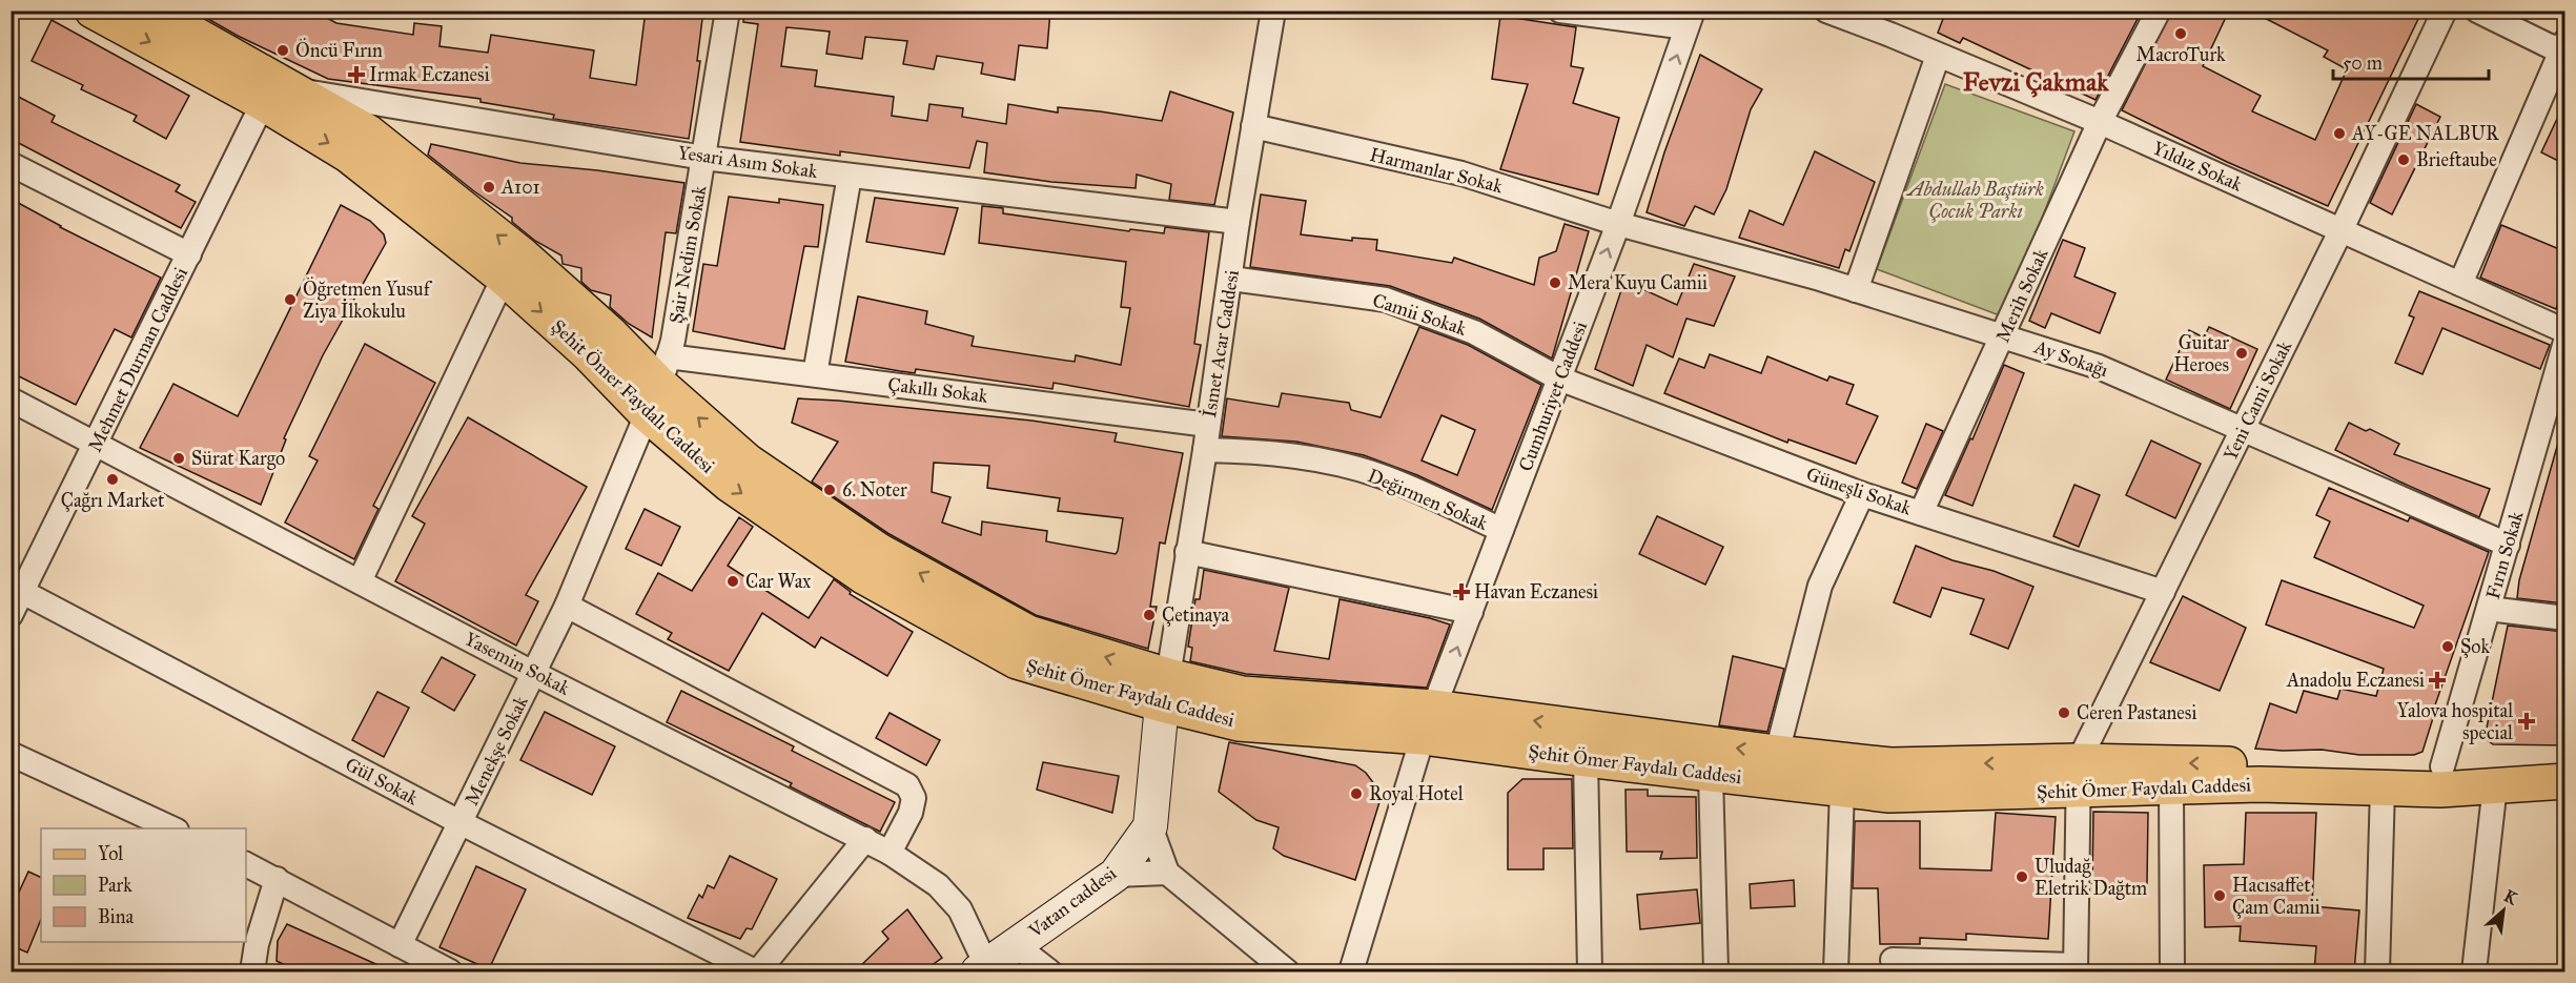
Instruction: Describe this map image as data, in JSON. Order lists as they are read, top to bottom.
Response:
{
  "streets": {
    "main road": ["Şehit Ömer Faydalı Caddesi"],
    "street": [
      "Yesari Asım Sokak",
      "Yıldız Sokak",
      "Harmanlar Sokak",
      "Şair Nedim Sokak",
      "Merih Sokak",
      "Camii Sokak",
      "İsmet Acar Caddesi",
      "Ay Sokağı",
      "Mehmet Durman Caddesi",
      "Çakıllı Sokak",
      "Cumhuriyet Caddesi",
      "Yeni Cami Sokak",
      "Güneşli Sokak",
      "Değirmen Sokak",
      "Fırın Sokak",
      "Yasemin Sokak",
      "Menekşe Sokak",
      "Gül Sokak",
      "Vatan caddesi"
    ]
  },
  "crossings": [
    ["Yesari Asım Sokak", "Şair Nedim Sokak"],
    ["Yesari Asım Sokak", "İsmet Acar Caddesi"],
    ["Yesari Asım Sokak", "Mehmet Durman Caddesi"],
    ["Yesari Asım Sokak", "Şehit Ömer Faydalı Caddesi"],
    ["Yıldız Sokak", "Merih Sokak"],
    ["Yıldız Sokak", "Yeni Cami Sokak"],
    ["Harmanlar Sokak", "İsmet Acar Caddesi"],
    ["Harmanlar Sokak", "Ay Sokağı"],
    ["Harmanlar Sokak", "Cumhuriyet Caddesi"],
    ["Şair Nedim Sokak", "Çakıllı Sokak"],
    ["Şair Nedim Sokak", "Şehit Ömer Faydalı Caddesi"],
    ["Şair Nedim Sokak", "Menekşe Sokak"],
    ["Merih Sokak", "Ay Sokağı"],
    ["Merih Sokak", "Güneşli Sokak"],
    ["Camii Sokak", "İsmet Acar Caddesi"],
    ["Camii Sokak", "Cumhuriyet Caddesi"],
    ["Camii Sokak", "Güneşli Sokak"],
    ["İsmet Acar Caddesi", "Çakıllı Sokak"],
    ["İsmet Acar Caddesi", "Şehit Ömer Faydalı Caddesi"],
    ["İsmet Acar Caddesi", "Değirmen Sokak"],
    ["Ay Sokağı", "Cumhuriyet Caddesi"],
    ["Ay Sokağı", "Yeni Cami Sokak"],
    ["Ay Sokağı", "Fırın Sokak"],
    ["Mehmet Durman Caddesi", "Şehit Ömer Faydalı Caddesi"],
    ["Mehmet Durman Caddesi", "Yasemin Sokak"],
    ["Mehmet Durman Caddesi", "Gül Sokak"],
    ["Çakıllı Sokak", "Şehit Ömer Faydalı Caddesi"],
    ["Çakıllı Sokak", "Menekşe Sokak"],
    ["Şehit Ömer Faydalı Caddesi", "Cumhuriyet Caddesi"],
    ["Şehit Ömer Faydalı Caddesi", "Yeni Cami Sokak"],
    ["Şehit Ömer Faydalı Caddesi", "Fırın Sokak"],
    ["Şehit Ömer Faydalı Caddesi", "Menekşe Sokak"],
    ["Cumhuriyet Caddesi", "Güneşli Sokak"],
    ["Cumhuriyet Caddesi", "Değirmen Sokak"],
    ["Yeni Cami Sokak", "Güneşli Sokak"],
    ["Yasemin Sokak", "Menekşe Sokak"],
    ["Yasemin Sokak", "Vatan caddesi"],
    ["Menekşe Sokak", "Gül Sokak"]
  ],
  "one_way": ["Cumhuriyet Caddesi"],
  "districts": ["Fevzi Çakmak"],
  "parks": ["Abdullah Baştürk Çocuk Parkı"],
  "places": {
    "other": [
      "MacroTurk",
      "Öncü Fırın",
      "AY-GE NALBUR",
      "Brieftaube",
      "A101",
      "Mera Kuyu Camii",
      "Öğretmen Yusuf Ziya İlkokulu",
      "Guitar Heroes",
      "Sürat Kargo",
      "Çağrı Market",
      "6. Noter",
      "Car Wax",
      "Çetinaya",
      "Şok",
      "Ceren Pastanesi",
      "Royal Hotel",
      "Uludağ Eletrik Dağtm",
      "Hacısaffet Çam Camii"
    ],
    "health": [
      "Irmak Eczanesi",
      "Havan Eczanesi",
      "Anadolu Eczanesi",
      "Yalova hospital special"
    ]
  },
  "legend": ["Yol", "Park", "Bina"],
  "scale_bar": "50 m",
  "north": "top right"
}
